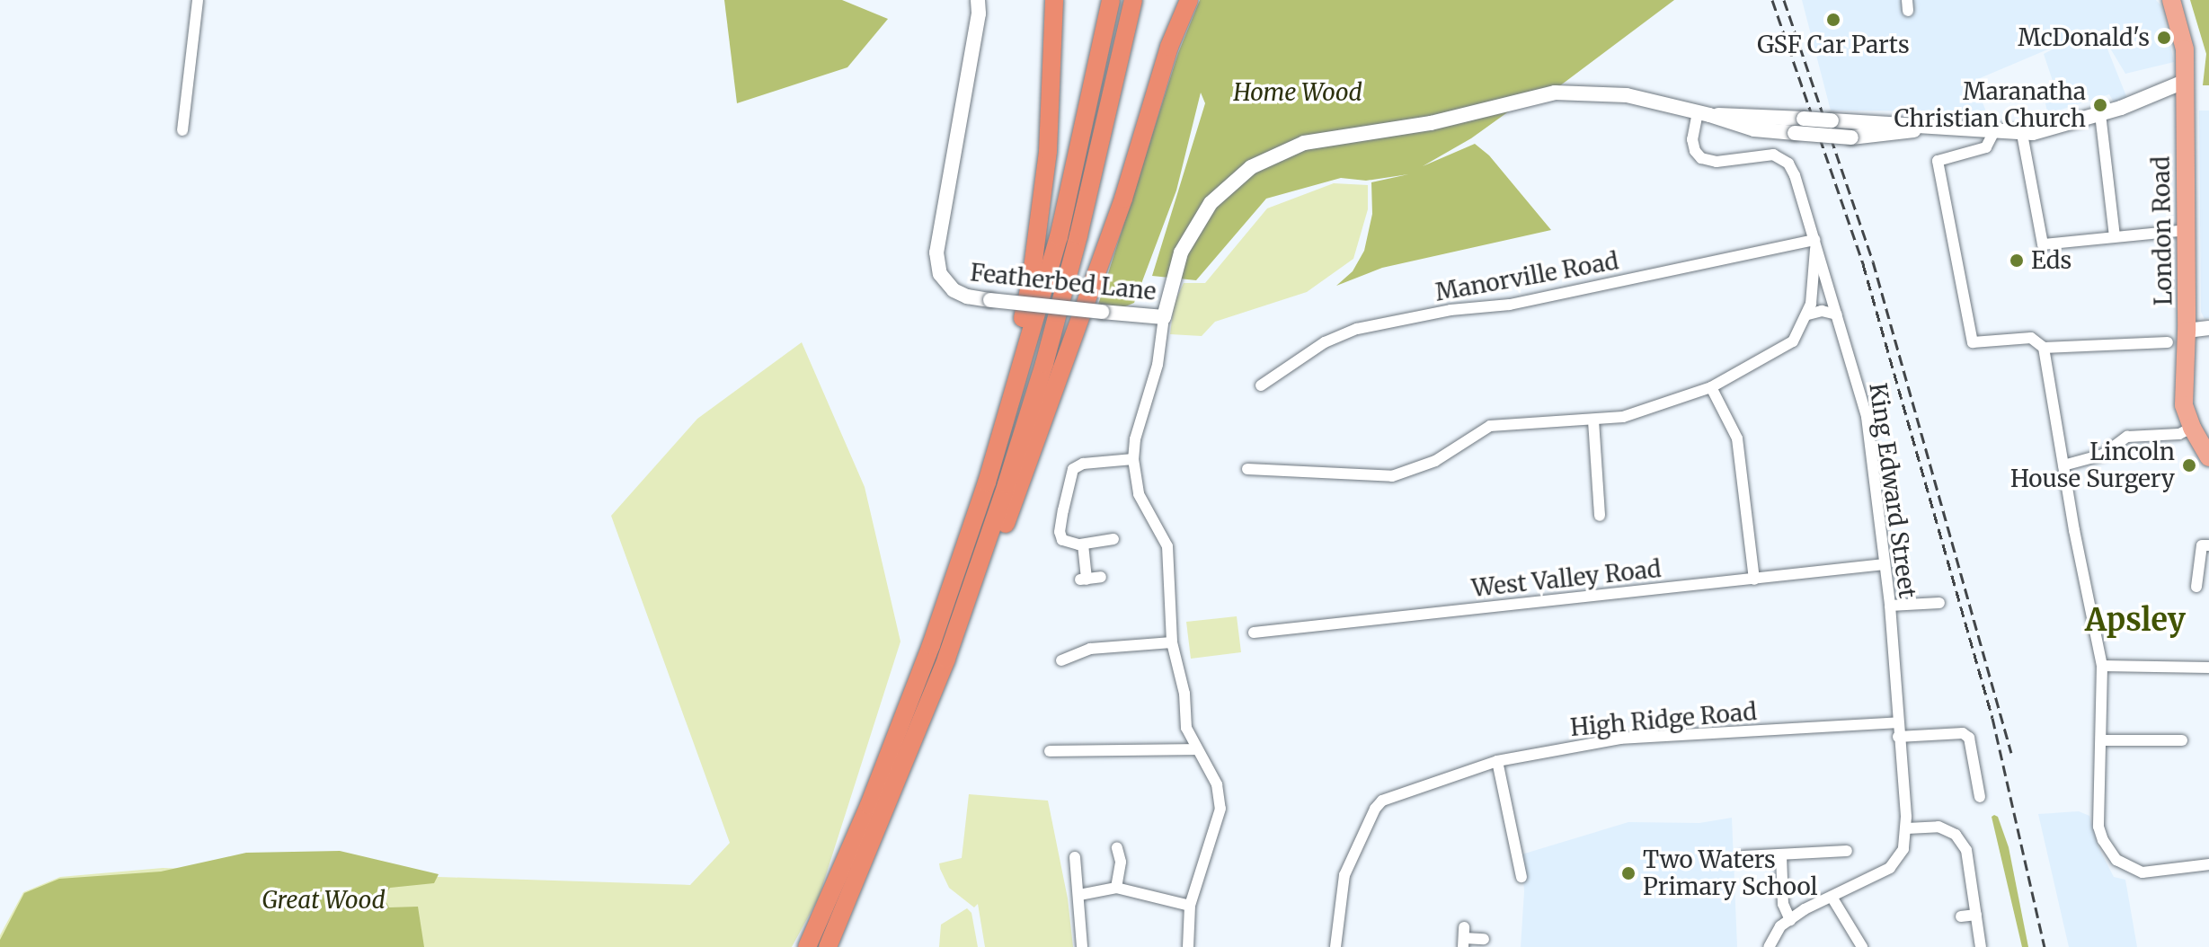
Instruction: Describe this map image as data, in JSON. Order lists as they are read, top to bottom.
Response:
{
  "streets": {
    "main road": ["London Road"],
    "street": [
      "Manorville Road",
      "Featherbed Lane",
      "King Edward Street",
      "West Valley Road",
      "High Ridge Road"
    ]
  },
  "crossings": [
    ["London Road", "Featherbed Lane"],
    ["Manorville Road", "King Edward Street"],
    ["Featherbed Lane", "King Edward Street"],
    ["King Edward Street", "West Valley Road"],
    ["King Edward Street", "High Ridge Road"]
  ],
  "districts": ["Apsley"],
  "parks": ["Home Wood", "Great Wood"],
  "places": [
    "GSF Car Parts",
    "McDonald's",
    "Maranatha Christian Church",
    "Eds",
    "Lincoln House Surgery",
    "Two Waters Primary School"
  ]
}
